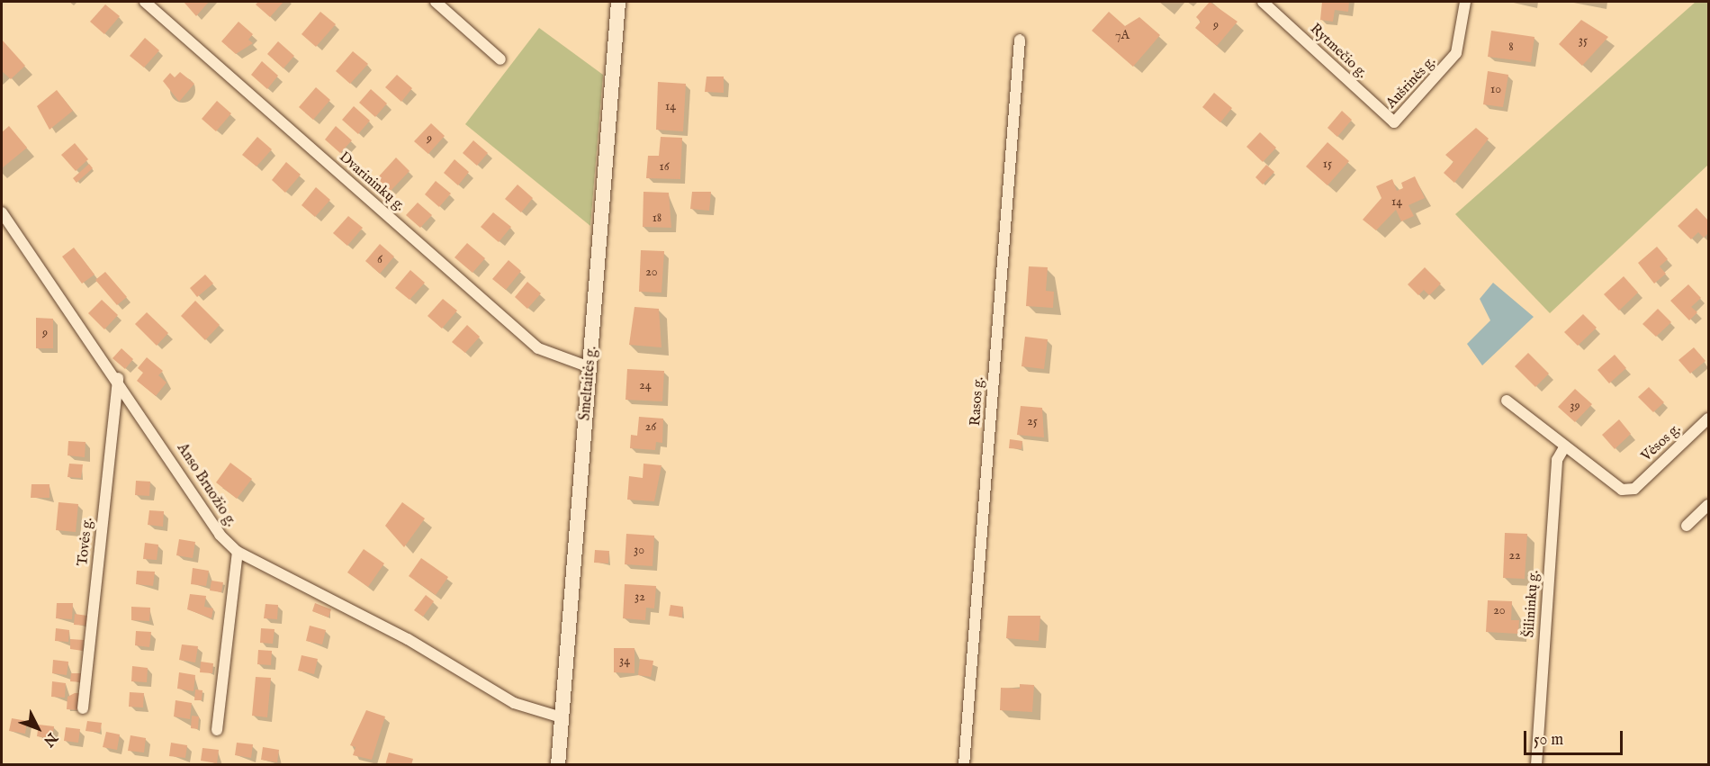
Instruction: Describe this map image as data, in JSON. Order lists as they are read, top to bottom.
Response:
{
  "streets": {
    "main road": ["Smeltaitės g."],
    "street": [
      "Rytmečio g.",
      "Aušrinės g.",
      "Dvarininkų g.",
      "Rasos g.",
      "Vėsos g.",
      "Anso Bruožio g.",
      "Tovės g.",
      "Šilininkų g."
    ]
  },
  "crossings": [
    ["Rytmečio g.", "Aušrinės g."],
    ["Dvarininkų g.", "Smeltaitės g."],
    ["Smeltaitės g.", "Anso Bruožio g."],
    ["Vėsos g.", "Šilininkų g."],
    ["Anso Bruožio g.", "Tovės g."]
  ],
  "house_numbers": [
    "9",
    "7A",
    "35",
    "8",
    "10",
    "14",
    "9",
    "15",
    "16",
    "14",
    "18",
    "6",
    "20",
    "9",
    "24",
    "39",
    "25",
    "26",
    "30",
    "22",
    "32",
    "20",
    "34"
  ],
  "scale_bar": "50 m",
  "north": "bottom right"
}
